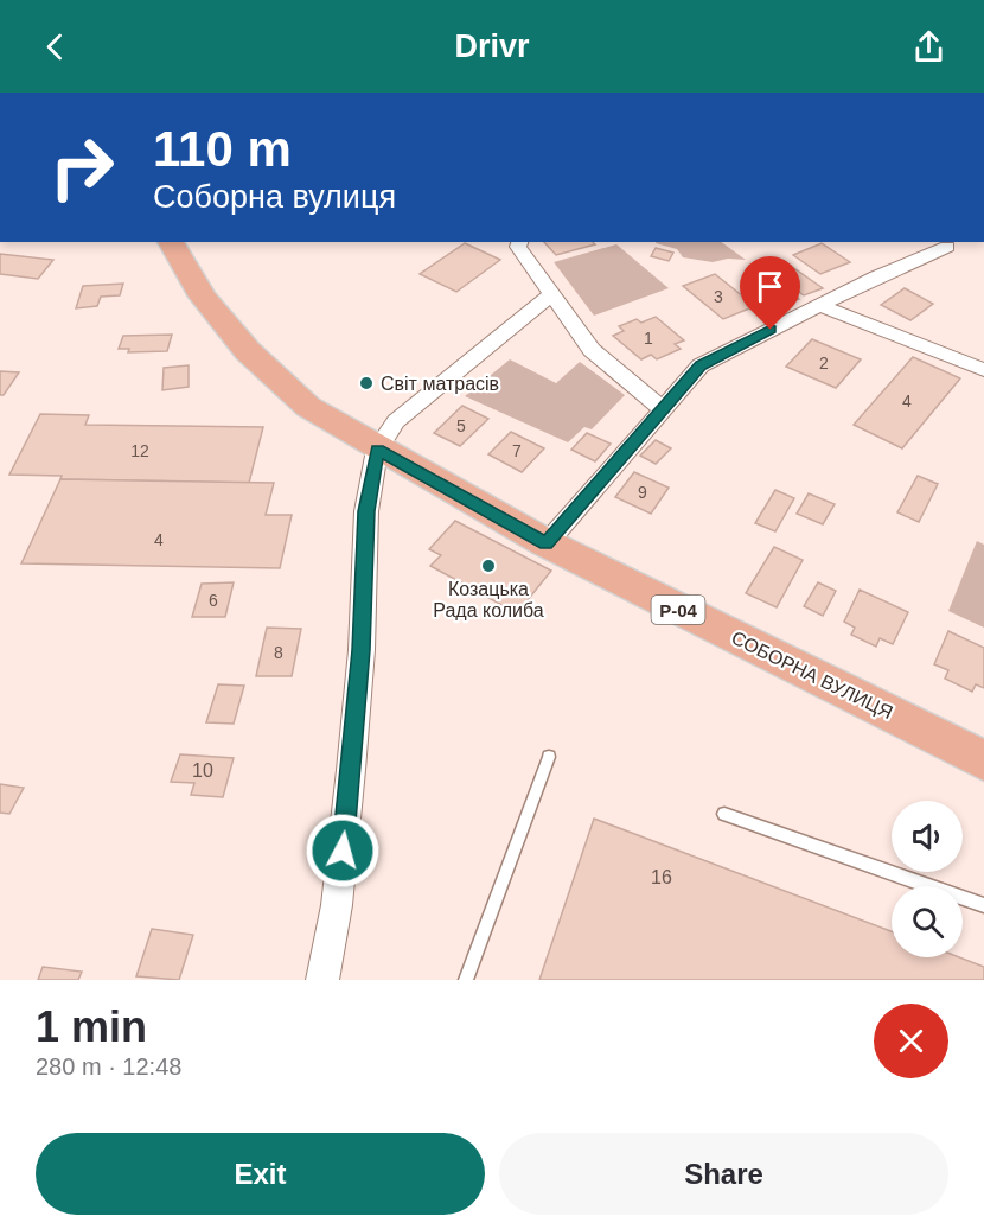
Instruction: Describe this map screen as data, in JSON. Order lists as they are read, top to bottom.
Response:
{
  "streets": {
    "main road": ["Р-04", "СОБОРНА ВУЛИЦЯ"]
  },
  "places": ["Світ матрасів", "Козацька Рада колиба"],
  "house_numbers": [
    "3",
    "1",
    "2",
    "4",
    "5",
    "12",
    "7",
    "9",
    "4",
    "6",
    "8",
    "10",
    "16"
  ],
  "page": {
    "header": "Drivr",
    "turn": ["110 m", "Соборна вулиця"],
    "heading": ["1 min", "280 m · 12:48"],
    "buttons": ["Exit", "Share"]
  }
}
